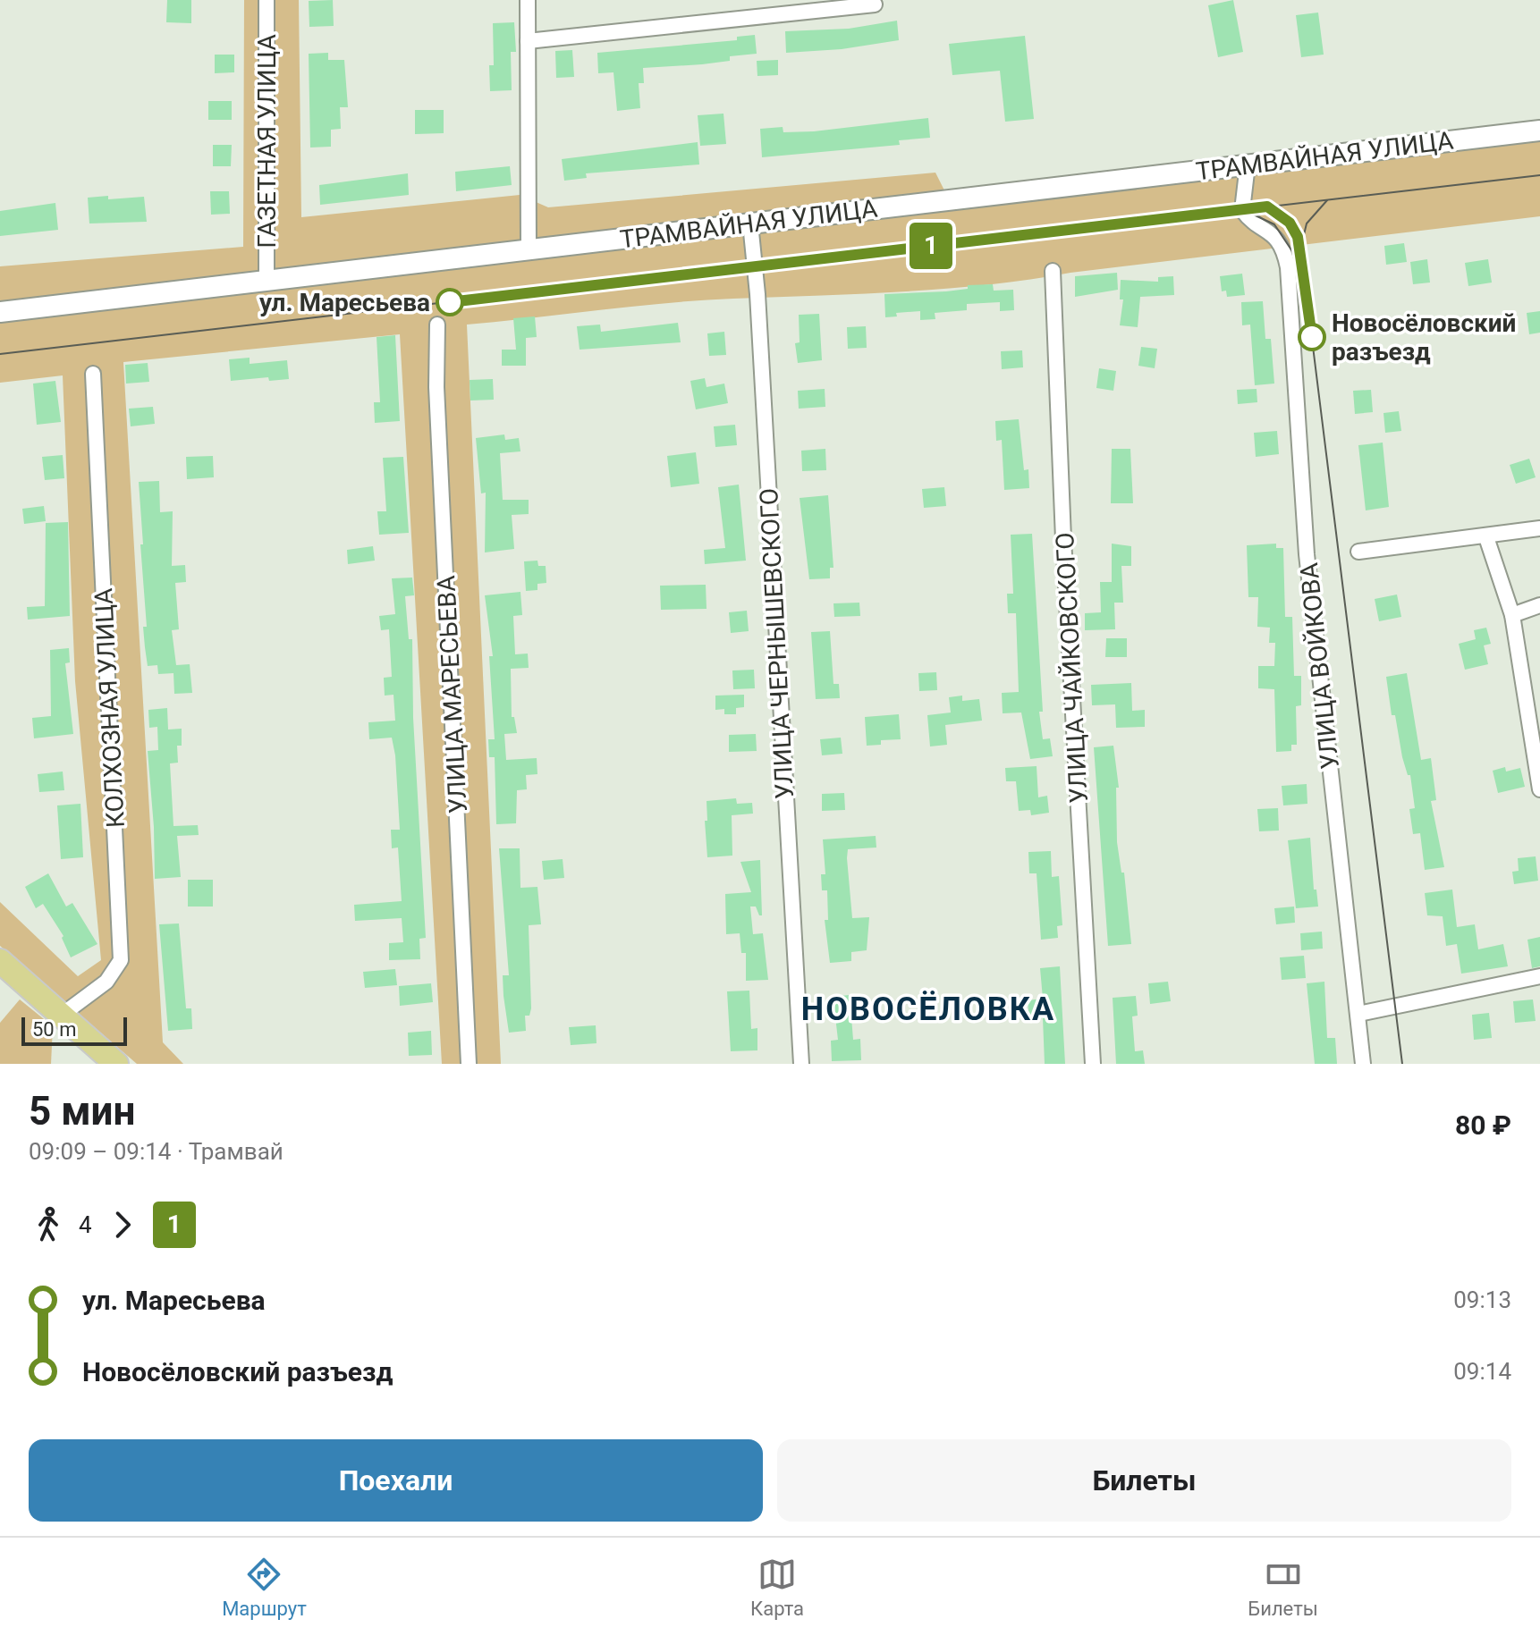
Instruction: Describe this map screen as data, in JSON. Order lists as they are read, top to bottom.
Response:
{
  "streets": {
    "main road": ["ТРАМВАЙНАЯ УЛИЦА"],
    "street": [
      "ГАЗЕТНАЯ УЛИЦА",
      "УЛИЦА ЧЕРНЫШЕВСКОГО",
      "УЛИЦА ВОЙКОВА",
      "УЛИЦА ЧАЙКОВСКОГО",
      "УЛИЦА МАРЕСЬЕВА",
      "КОЛХОЗНАЯ УЛИЦА"
    ]
  },
  "crossings": [
    ["ГАЗЕТНАЯ УЛИЦА", "ТРАМВАЙНАЯ УЛИЦА"],
    ["ТРАМВАЙНАЯ УЛИЦА", "УЛИЦА ЧЕРНЫШЕВСКОГО"],
    ["ТРАМВАЙНАЯ УЛИЦА", "УЛИЦА ВОЙКОВА"]
  ],
  "districts": ["НОВОСЁЛОВКА"],
  "places": ["ул. Маресьева", "Новосёловский разъезд"],
  "lines": ["tram line 1"],
  "scale_bar": "50 m",
  "page": {
    "on_map": "1",
    "scale": "50 m",
    "heading": ["5 мин", "09:09 – 09:14 · Трамвай", "80 ₽"],
    "legs": ["4", "1"],
    "list": [
      {
        "name": "ул. Маресьева",
        "value": "09:13"
      },
      {
        "name": "Новосёловский разъезд",
        "value": "09:14"
      }
    ],
    "buttons": ["Поехали", "Билеты"],
    "tabs": ["Маршрут", "Карта", "Билеты"]
  }
}
